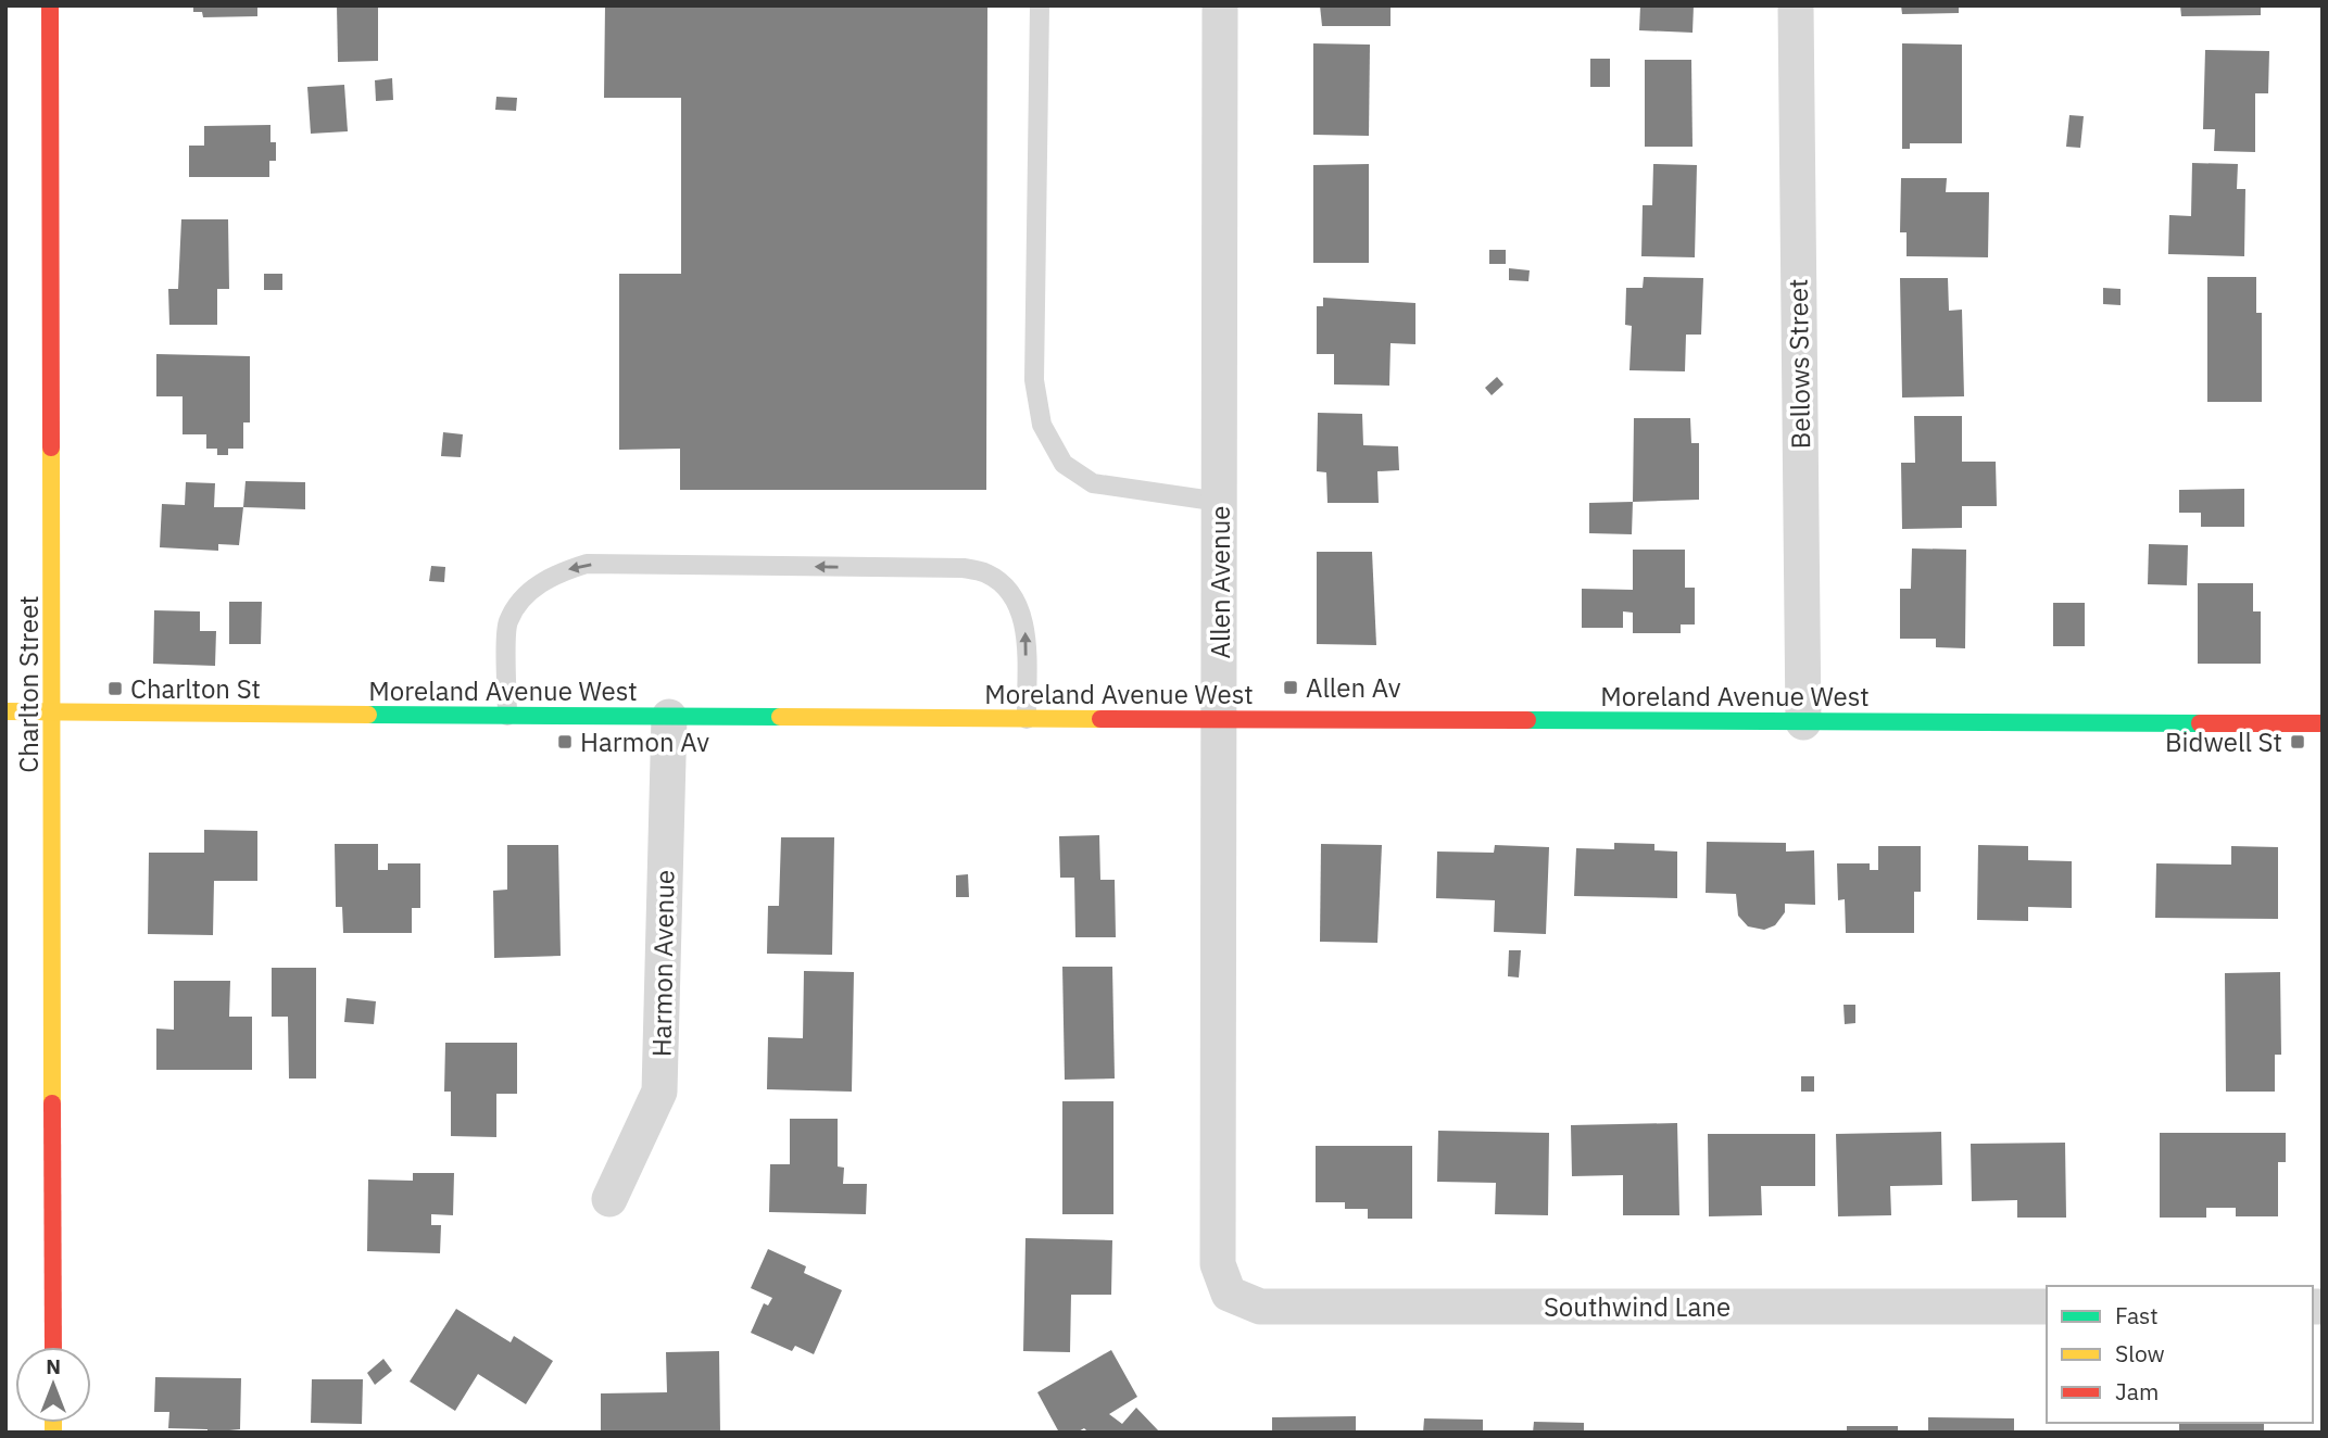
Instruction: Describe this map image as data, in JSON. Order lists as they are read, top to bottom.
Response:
{
  "streets": {
    "street": [
      "Bellows Street",
      "Allen Avenue",
      "Charlton Street",
      "Moreland Avenue West",
      "Harmon Avenue",
      "Southwind Lane"
    ]
  },
  "crossings": [
    ["Bellows Street", "Moreland Avenue West"],
    ["Allen Avenue", "Moreland Avenue West"],
    ["Allen Avenue", "Southwind Lane"],
    ["Charlton Street", "Moreland Avenue West"],
    ["Moreland Avenue West", "Harmon Avenue"]
  ],
  "places": {
    "transit": [
      "Allen Av",
      "Charlton St",
      "Harmon Av",
      "Bidwell St"
    ]
  },
  "legend": ["Fast", "Slow", "Jam"],
  "north": "top"
}
